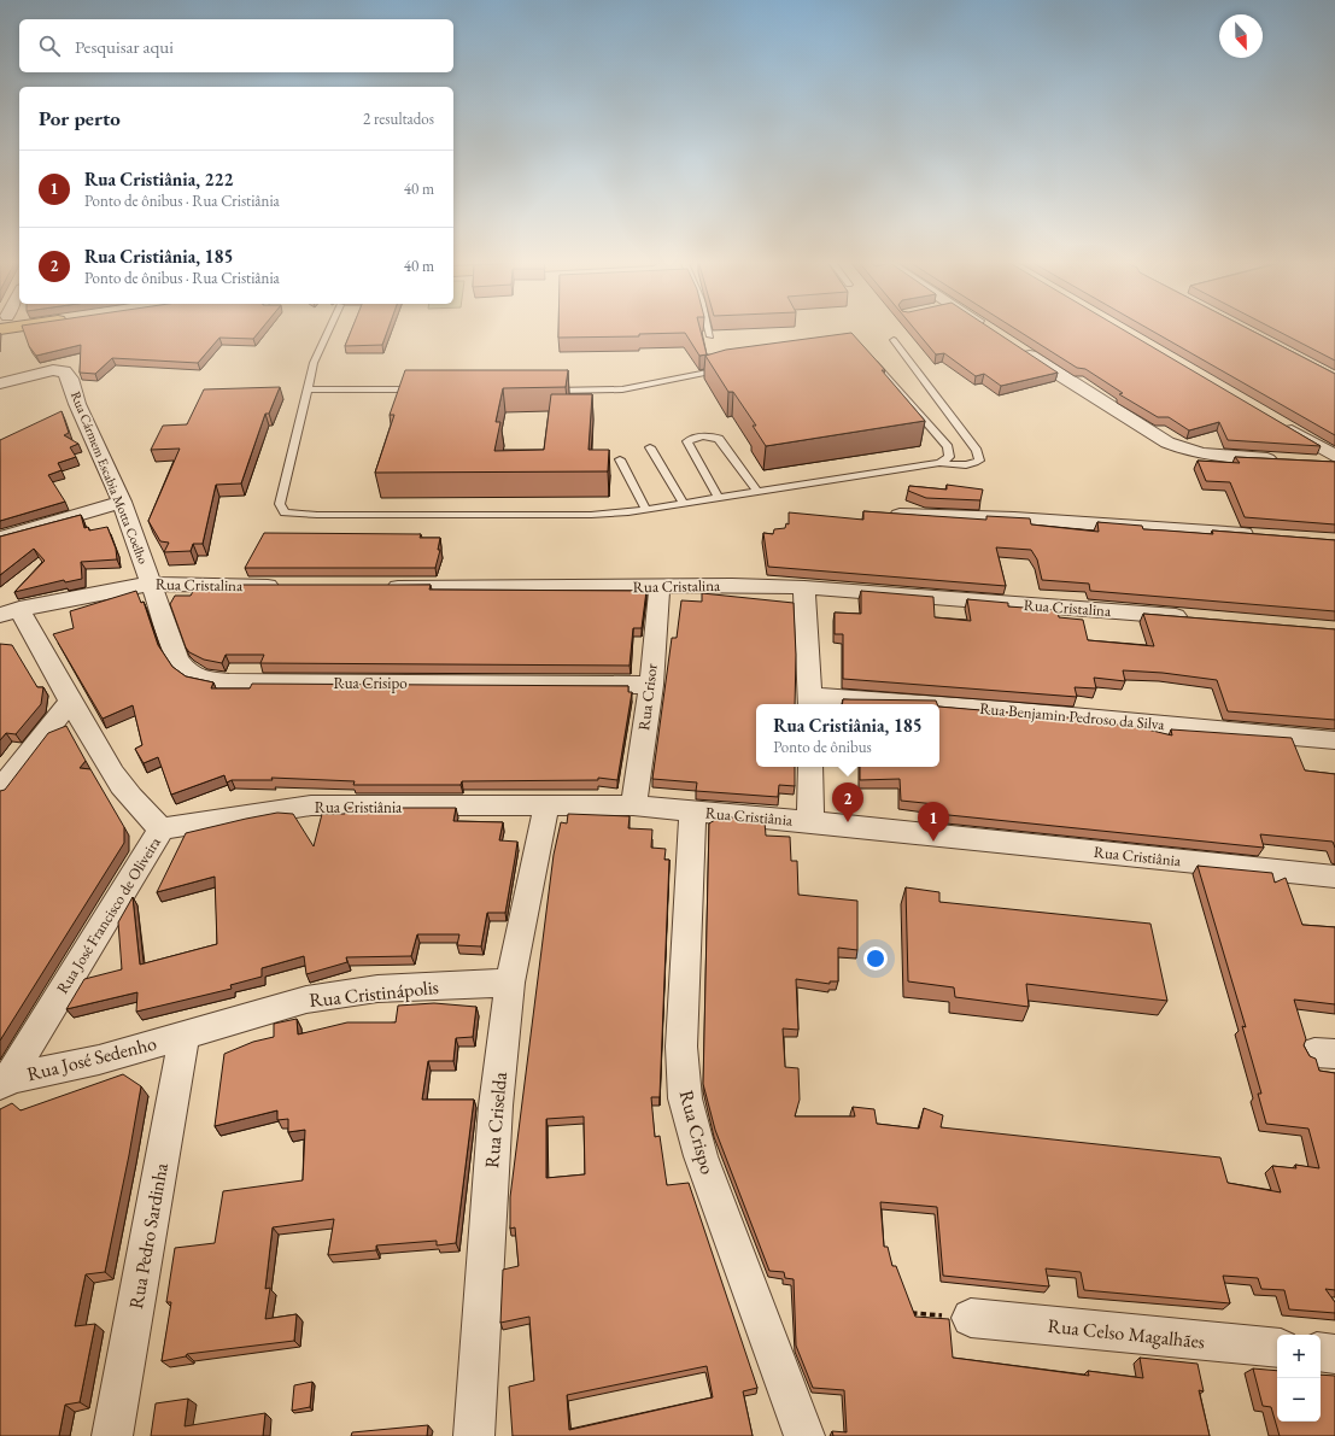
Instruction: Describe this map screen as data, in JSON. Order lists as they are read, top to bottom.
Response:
{
  "streets": {
    "street": [
      "Rua Cármem Escabia Motta Coelho",
      "Rua Cristalina",
      "Rua Crisipo",
      "Rua Crisor",
      "Rua Benjamin Pedroso da Silva",
      "Rua Cristiânia",
      "Rua José Francisco de Oliveira",
      "Rua Cristinápolis",
      "Rua José Sedenho",
      "Rua Criselda",
      "Rua Crispo",
      "Rua Pedro Sardinha",
      "Rua Celso Magalhães"
    ]
  },
  "crossings": [
    ["Rua Cármem Escabia Motta Coelho", "Rua Cristalina"],
    ["Rua Cármem Escabia Motta Coelho", "Rua Crisipo"],
    ["Rua Cristalina", "Rua Crisipo"],
    ["Rua Cristalina", "Rua Crisor"],
    ["Rua Cristalina", "Rua José Francisco de Oliveira"],
    ["Rua Crisipo", "Rua Crisor"],
    ["Rua Crisor", "Rua Cristiânia"],
    ["Rua Cristiânia", "Rua José Francisco de Oliveira"],
    ["Rua Cristiânia", "Rua Criselda"],
    ["Rua Cristiânia", "Rua Crispo"],
    ["Rua José Francisco de Oliveira", "Rua José Sedenho"],
    ["Rua Cristinápolis", "Rua José Sedenho"],
    ["Rua Cristinápolis", "Rua Criselda"],
    ["Rua Cristinápolis", "Rua Pedro Sardinha"],
    ["Rua José Sedenho", "Rua Pedro Sardinha"]
  ],
  "north": "bottom",
  "page": {
    "search": "Pesquisar aqui",
    "heading": ["Por perto", "2 resultados"],
    "list": [
      {
        "mark": "1",
        "name": "Rua Cristiânia, 222",
        "note": "Ponto de ônibus · Rua Cristiânia",
        "value": "40 m"
      },
      {
        "mark": "2",
        "name": "Rua Cristiânia, 185",
        "note": "Ponto de ônibus · Rua Cristiânia",
        "value": "40 m"
      }
    ],
    "popup": ["Rua Cristiânia, 185", "Ponto de ônibus"],
    "pins": ["2", "1"],
    "map_buttons": ["+", "−"]
  }
}
